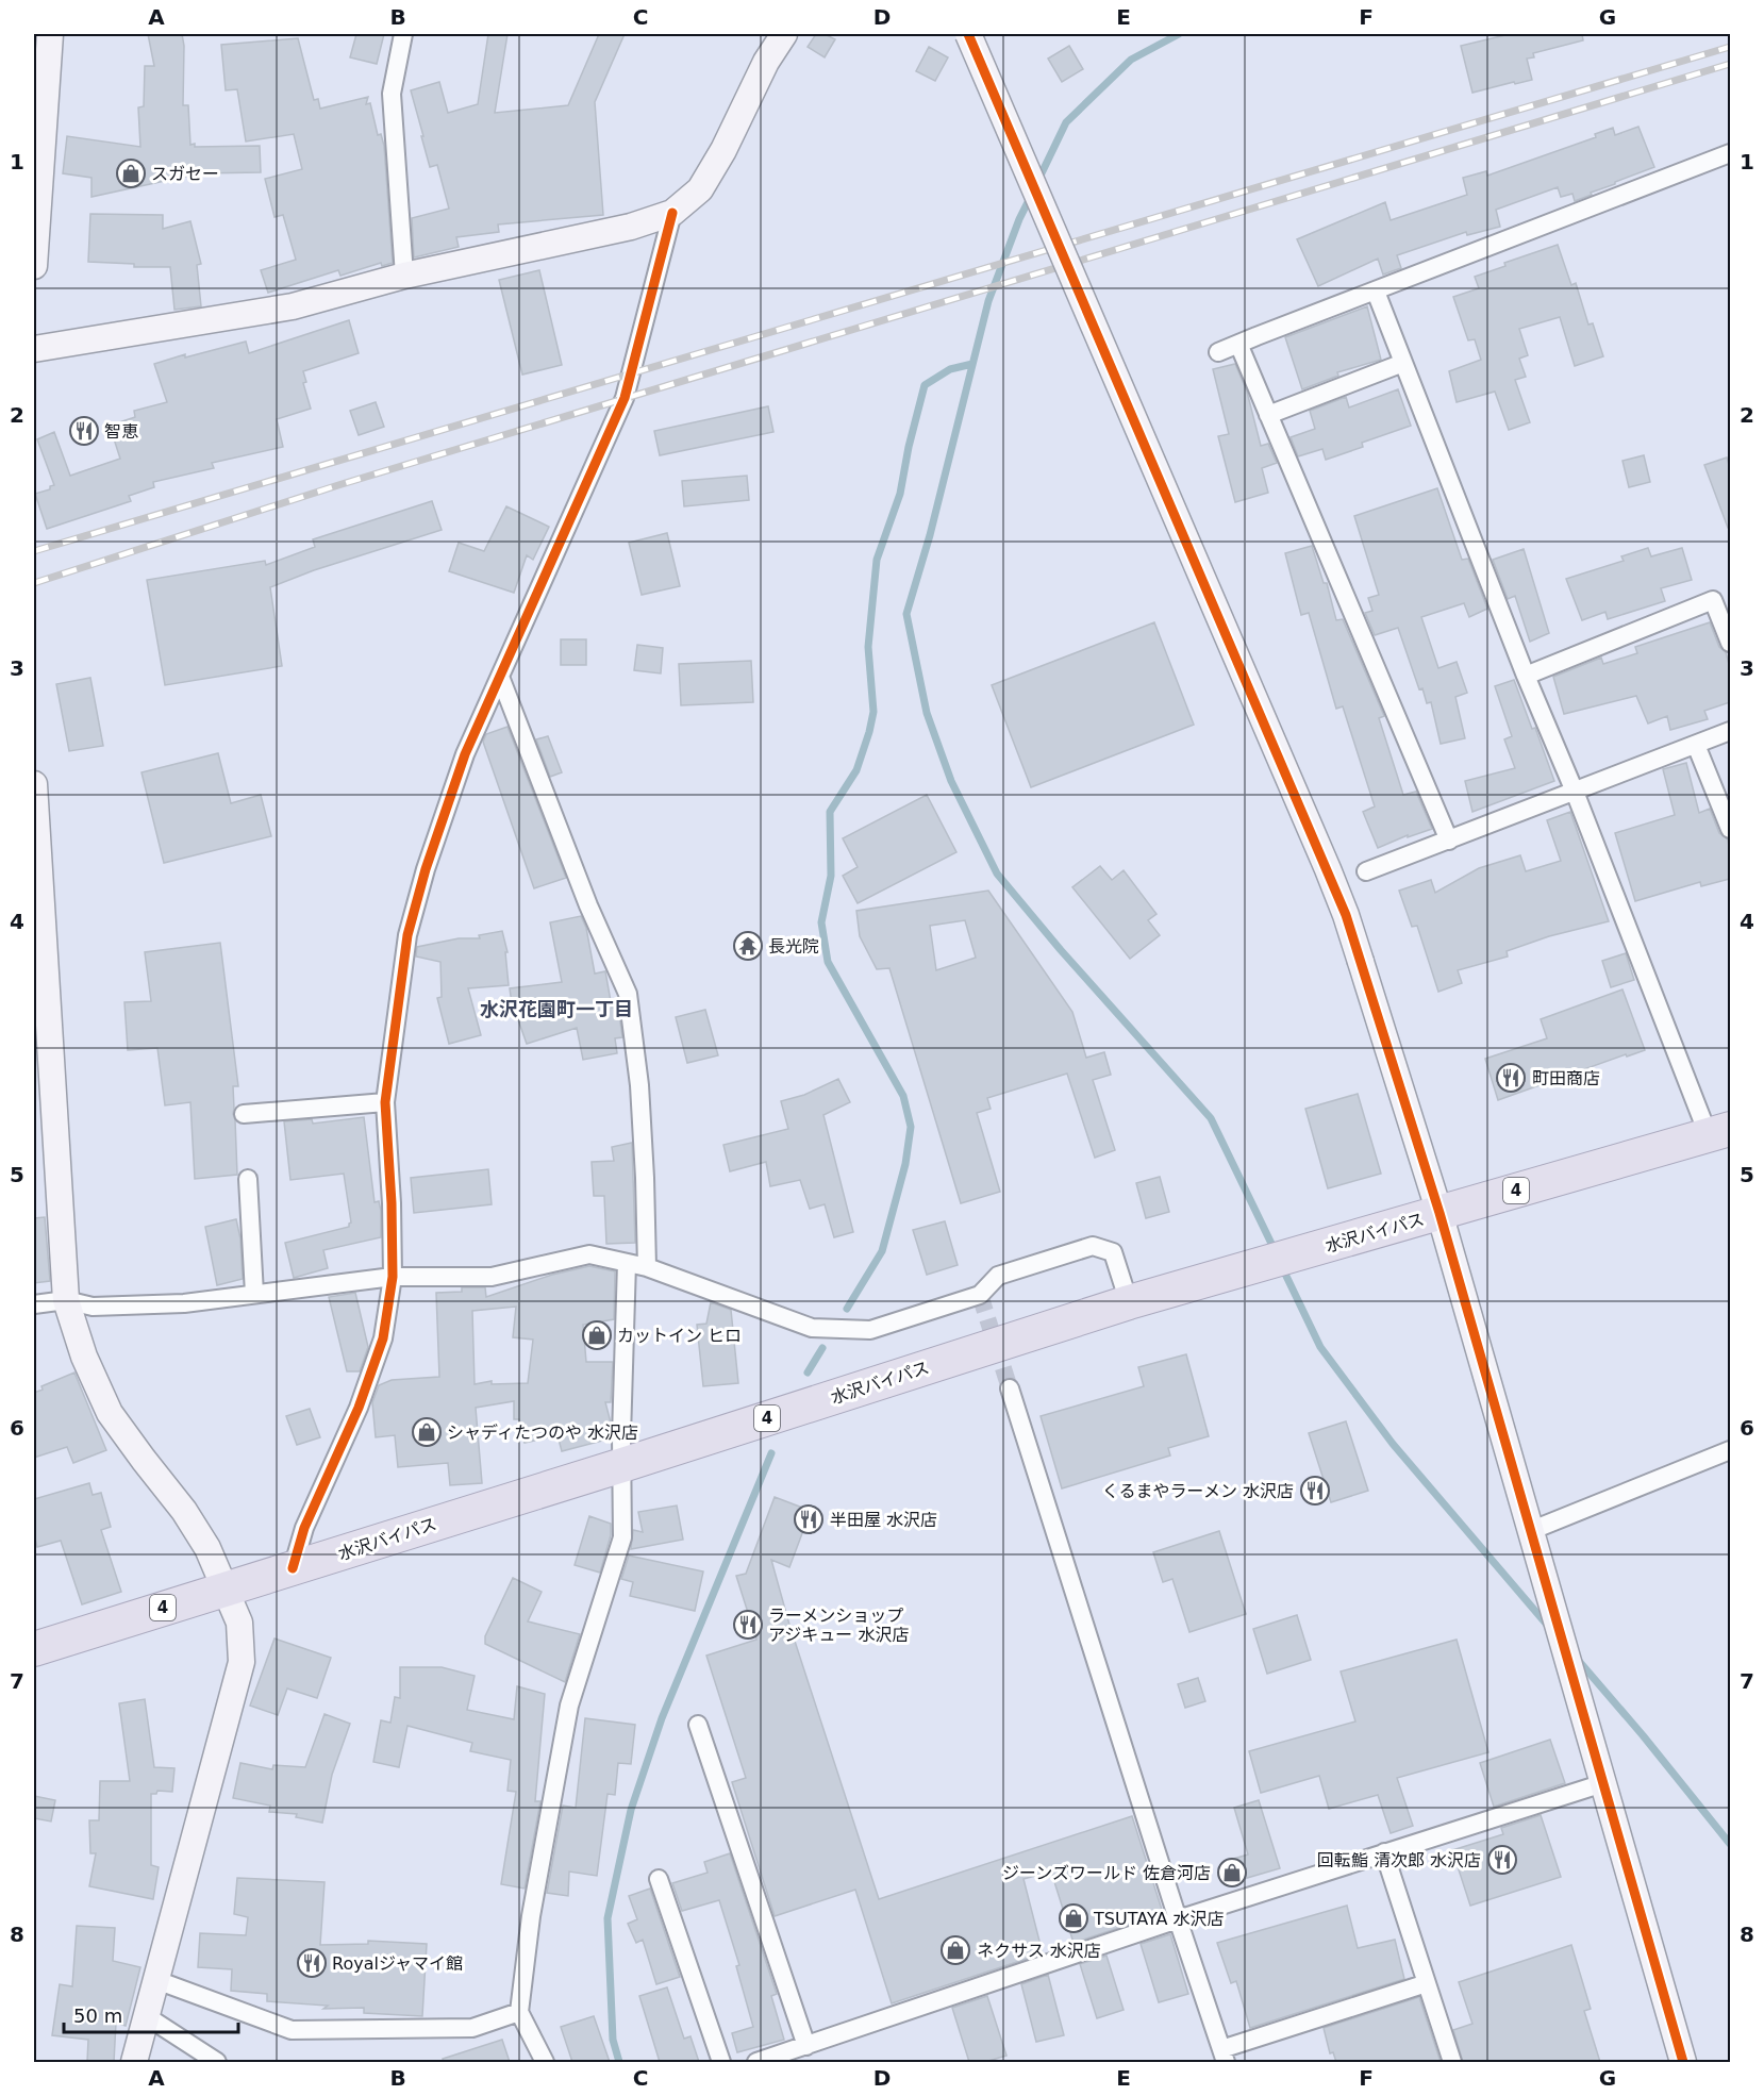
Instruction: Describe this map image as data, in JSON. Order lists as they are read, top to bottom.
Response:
{
  "streets": {
    "highway": ["4", "水沢バイパス"]
  },
  "districts": ["水沢花園町一丁目"],
  "places": {
    "shop": [
      "スガセー",
      "カットイン ヒロ",
      "シャディたつのや 水沢店",
      "ジーンズワールド 佐倉河店",
      "TSUTAYA 水沢店",
      "ネクサス 水沢店"
    ],
    "restaurant": [
      "智恵",
      "町田商店",
      "くるまやラーメン 水沢店",
      "半田屋 水沢店",
      "ラーメンショップ アジキュー 水沢店",
      "回転鮨 清次郎 水沢店",
      "Royalジャマイ館"
    ],
    "temple": ["長光院"]
  },
  "scale_bar": "50 m",
  "grid": {
    "columns": [
      "A",
      "B",
      "C",
      "D",
      "E",
      "F",
      "G"
    ],
    "rows": [
      "1",
      "2",
      "3",
      "4",
      "5",
      "6",
      "7",
      "8"
    ]
  }
}
